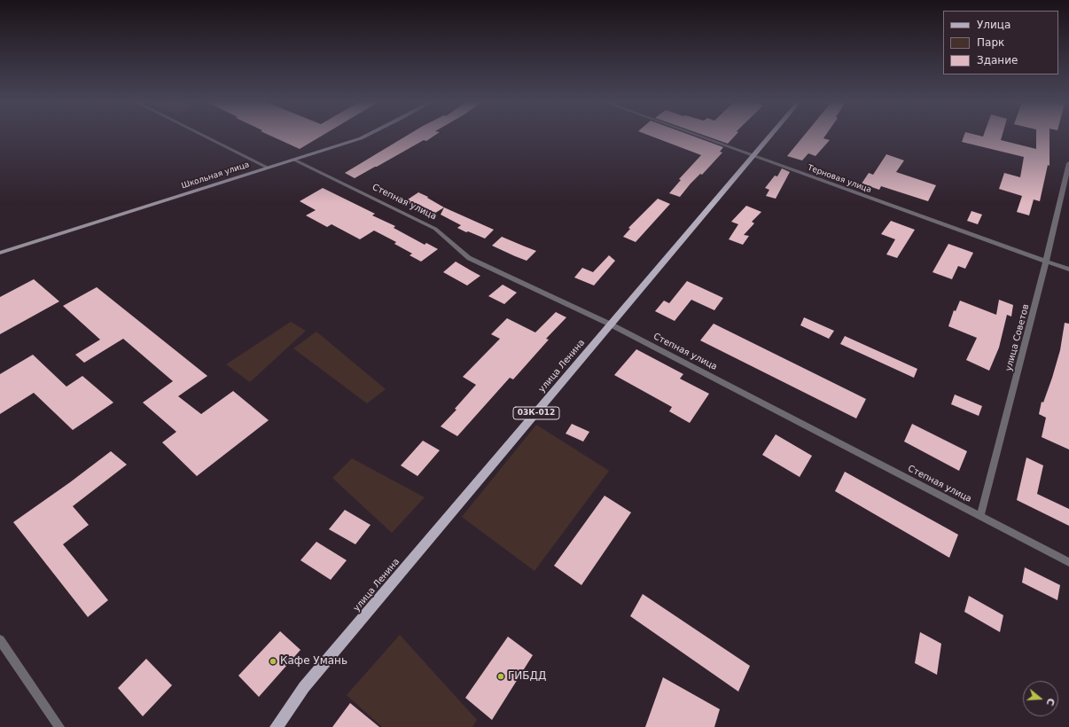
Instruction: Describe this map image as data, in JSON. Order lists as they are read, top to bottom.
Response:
{
  "streets": {
    "main road": ["улица Ленина", "03К-012"],
    "street": [
      "Школьная улица",
      "Терновая улица",
      "Степная улица",
      "улица Советов"
    ]
  },
  "crossings": [
    ["Школьная улица", "Степная улица"],
    ["Терновая улица", "улица Советов"],
    ["Терновая улица", "улица Ленина"],
    ["Степная улица", "улица Советов"],
    ["Степная улица", "улица Ленина"]
  ],
  "places": ["Кафе Умань", "ГИБДД"],
  "legend": ["Улица", "Парк", "Здание"],
  "north": "right"
}
